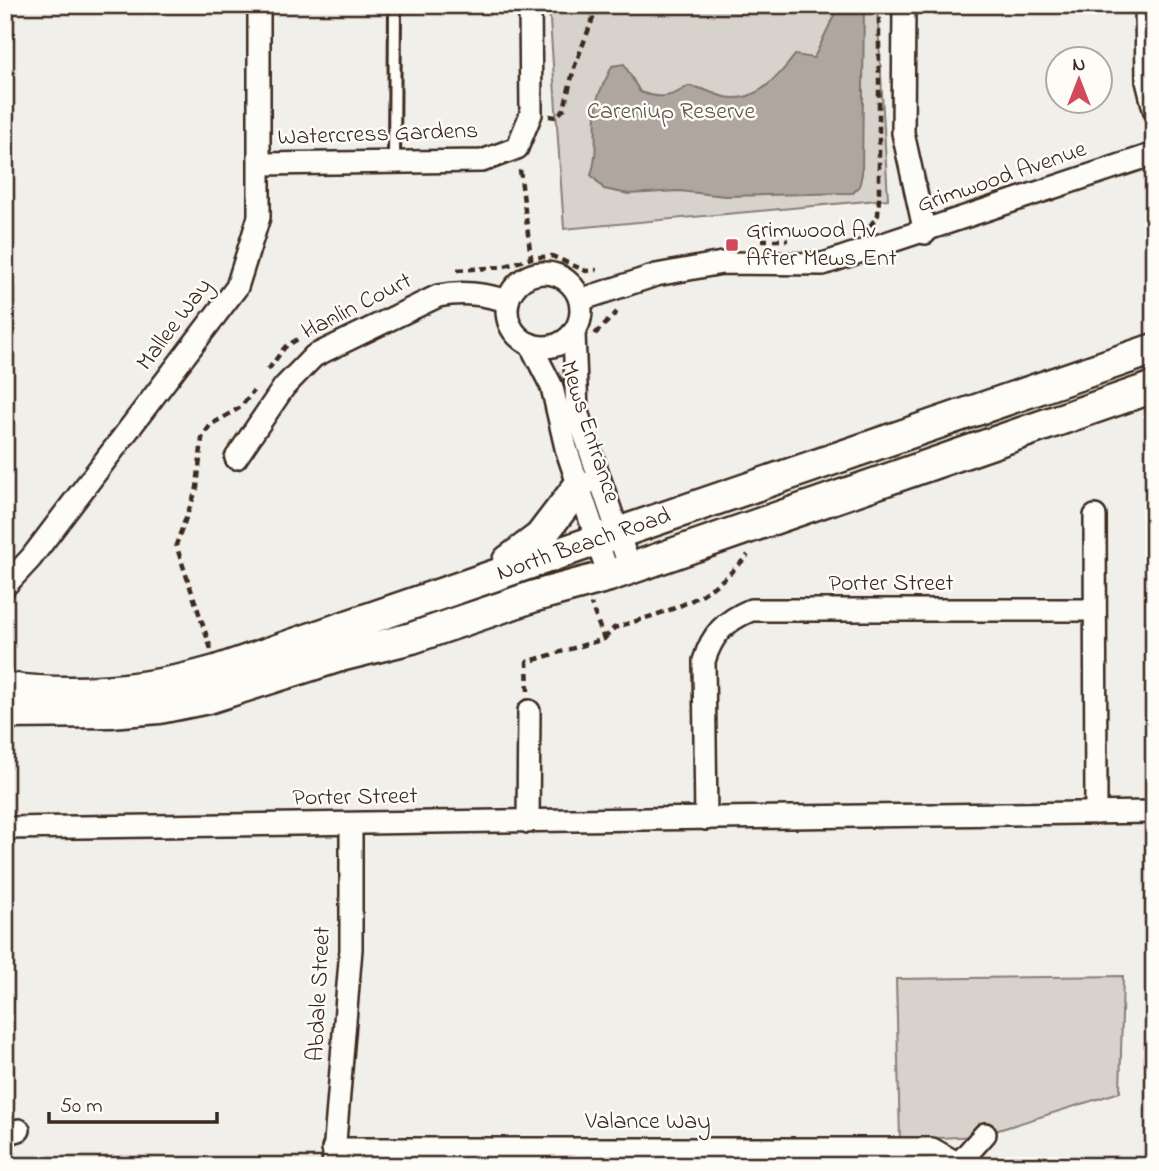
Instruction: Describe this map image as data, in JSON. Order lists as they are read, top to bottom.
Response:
{
  "streets": {
    "main road": ["North Beach Road"],
    "street": [
      "Watercress Gardens",
      "Grimwood Avenue",
      "Hanlin Court",
      "Mallee Way",
      "Mews Entrance",
      "Porter Street",
      "Abdale Street",
      "Valance Way"
    ]
  },
  "crossings": [
    ["Watercress Gardens", "Mallee Way"],
    ["Grimwood Avenue", "Hanlin Court"],
    ["Grimwood Avenue", "Mews Entrance"],
    ["Hanlin Court", "Mews Entrance"],
    ["Mews Entrance", "North Beach Road"],
    ["Porter Street", "Abdale Street"],
    ["Abdale Street", "Valance Way"]
  ],
  "parks": ["Careniup Reserve"],
  "places": {
    "transit": ["Grimwood Av After Mews Ent"]
  },
  "scale_bar": "50 m",
  "north": "top"
}
